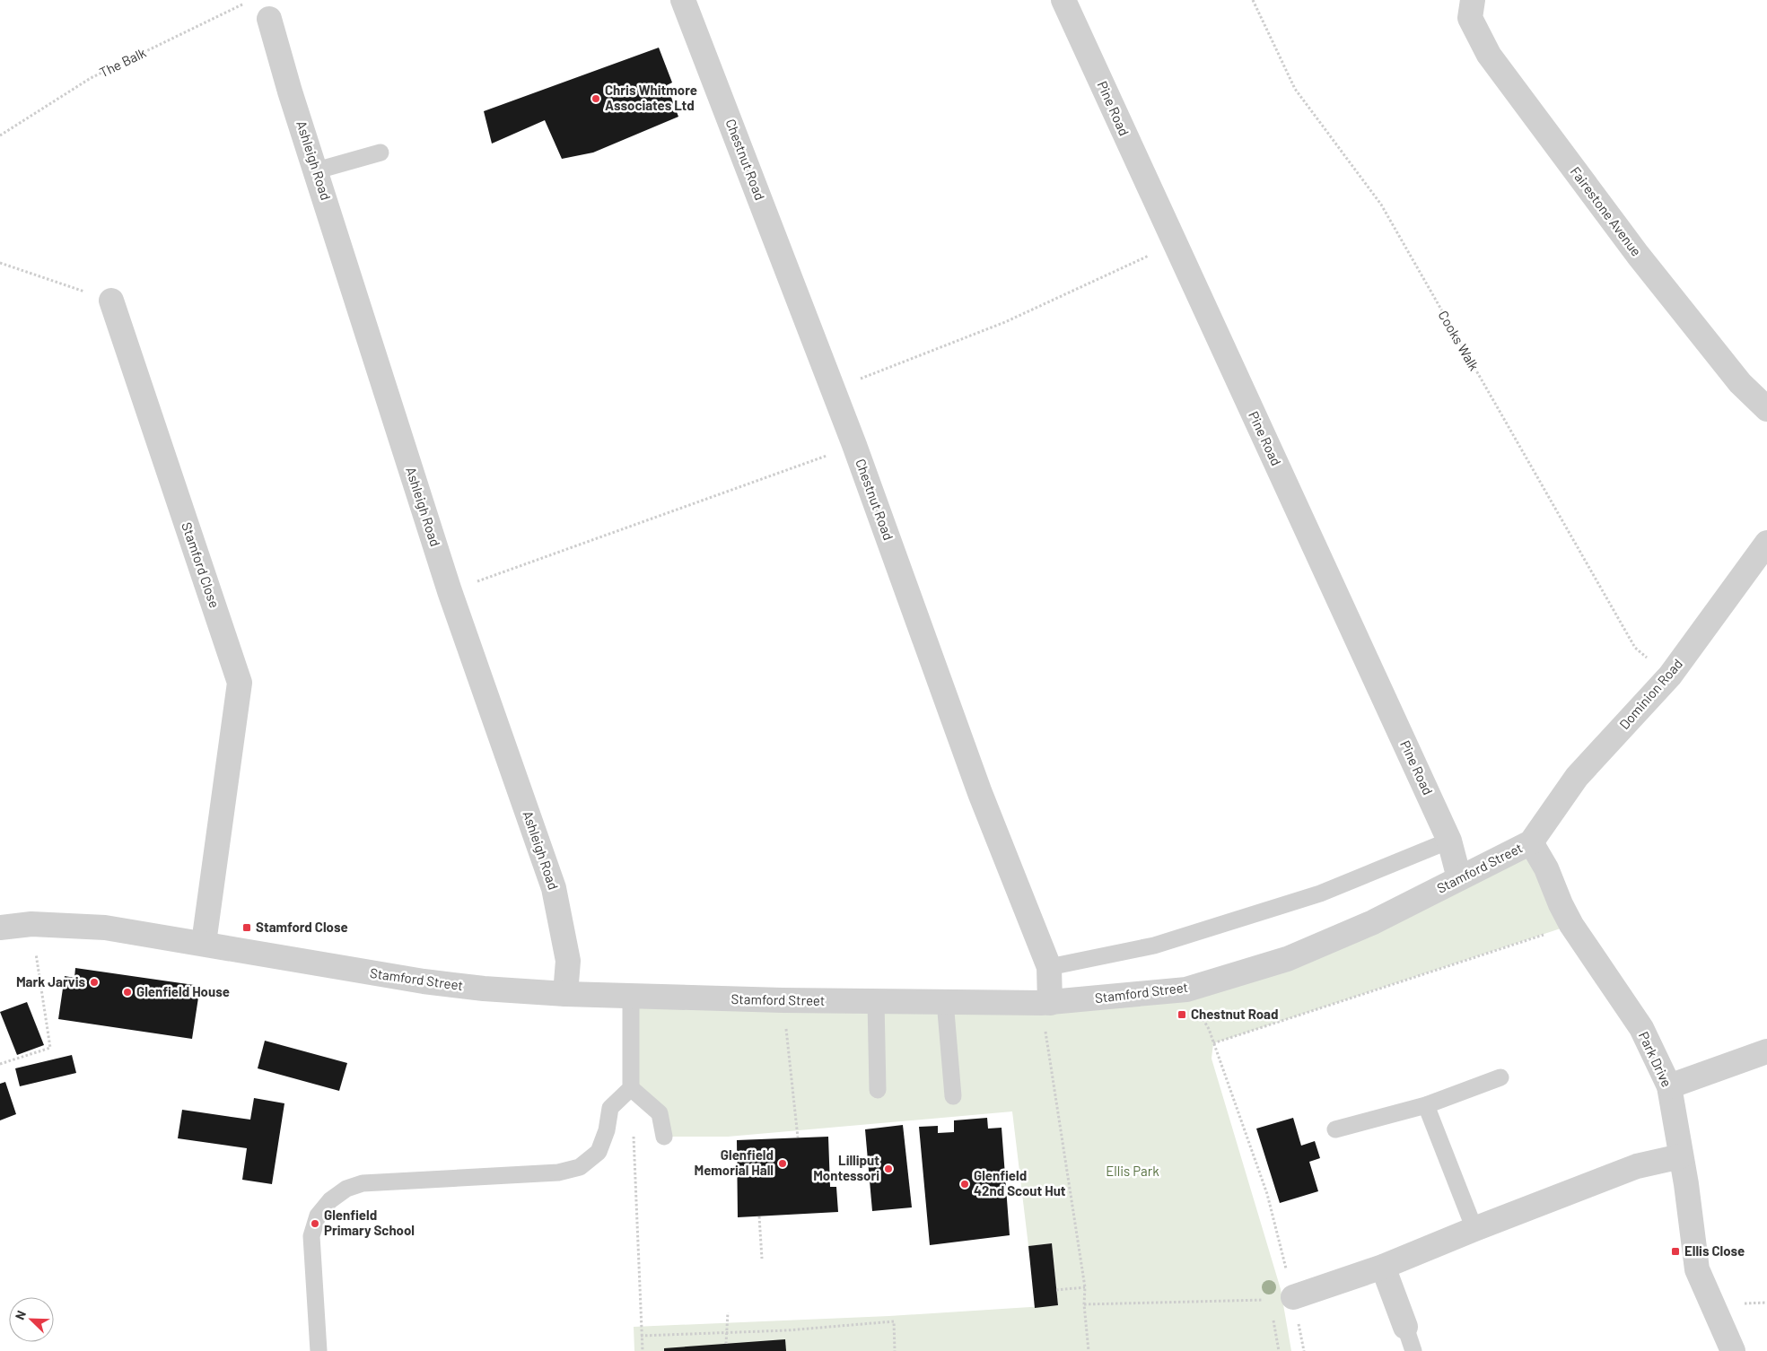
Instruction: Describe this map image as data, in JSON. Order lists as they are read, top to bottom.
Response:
{
  "streets": {
    "street": [
      "Pine Road",
      "Chestnut Road",
      "Ashleigh Road",
      "Fairestone Avenue",
      "Stamford Close",
      "Dominion Road",
      "Stamford Street",
      "Park Drive"
    ],
    "path": ["The Balk", "Cooks Walk"]
  },
  "crossings": [
    ["Pine Road", "Stamford Street"],
    ["Chestnut Road", "Stamford Street"],
    ["Ashleigh Road", "Stamford Street"],
    ["Cooks Walk", "Dominion Road"],
    ["Stamford Close", "Stamford Street"],
    ["Dominion Road", "Stamford Street"],
    ["Dominion Road", "Park Drive"],
    ["Stamford Street", "Park Drive"]
  ],
  "parks": ["Ellis Park"],
  "places": {
    "other": [
      "Chris Whitmore Associates Ltd",
      "Mark Jarvis",
      "Glenfield House",
      "Glenfield Memorial Hall",
      "Lilliput Montessori",
      "Glenfield 42nd Scout Hut",
      "Glenfield Primary School"
    ],
    "transit": ["Stamford Close", "Chestnut Road", "Ellis Close"]
  },
  "north": "top left"
}
